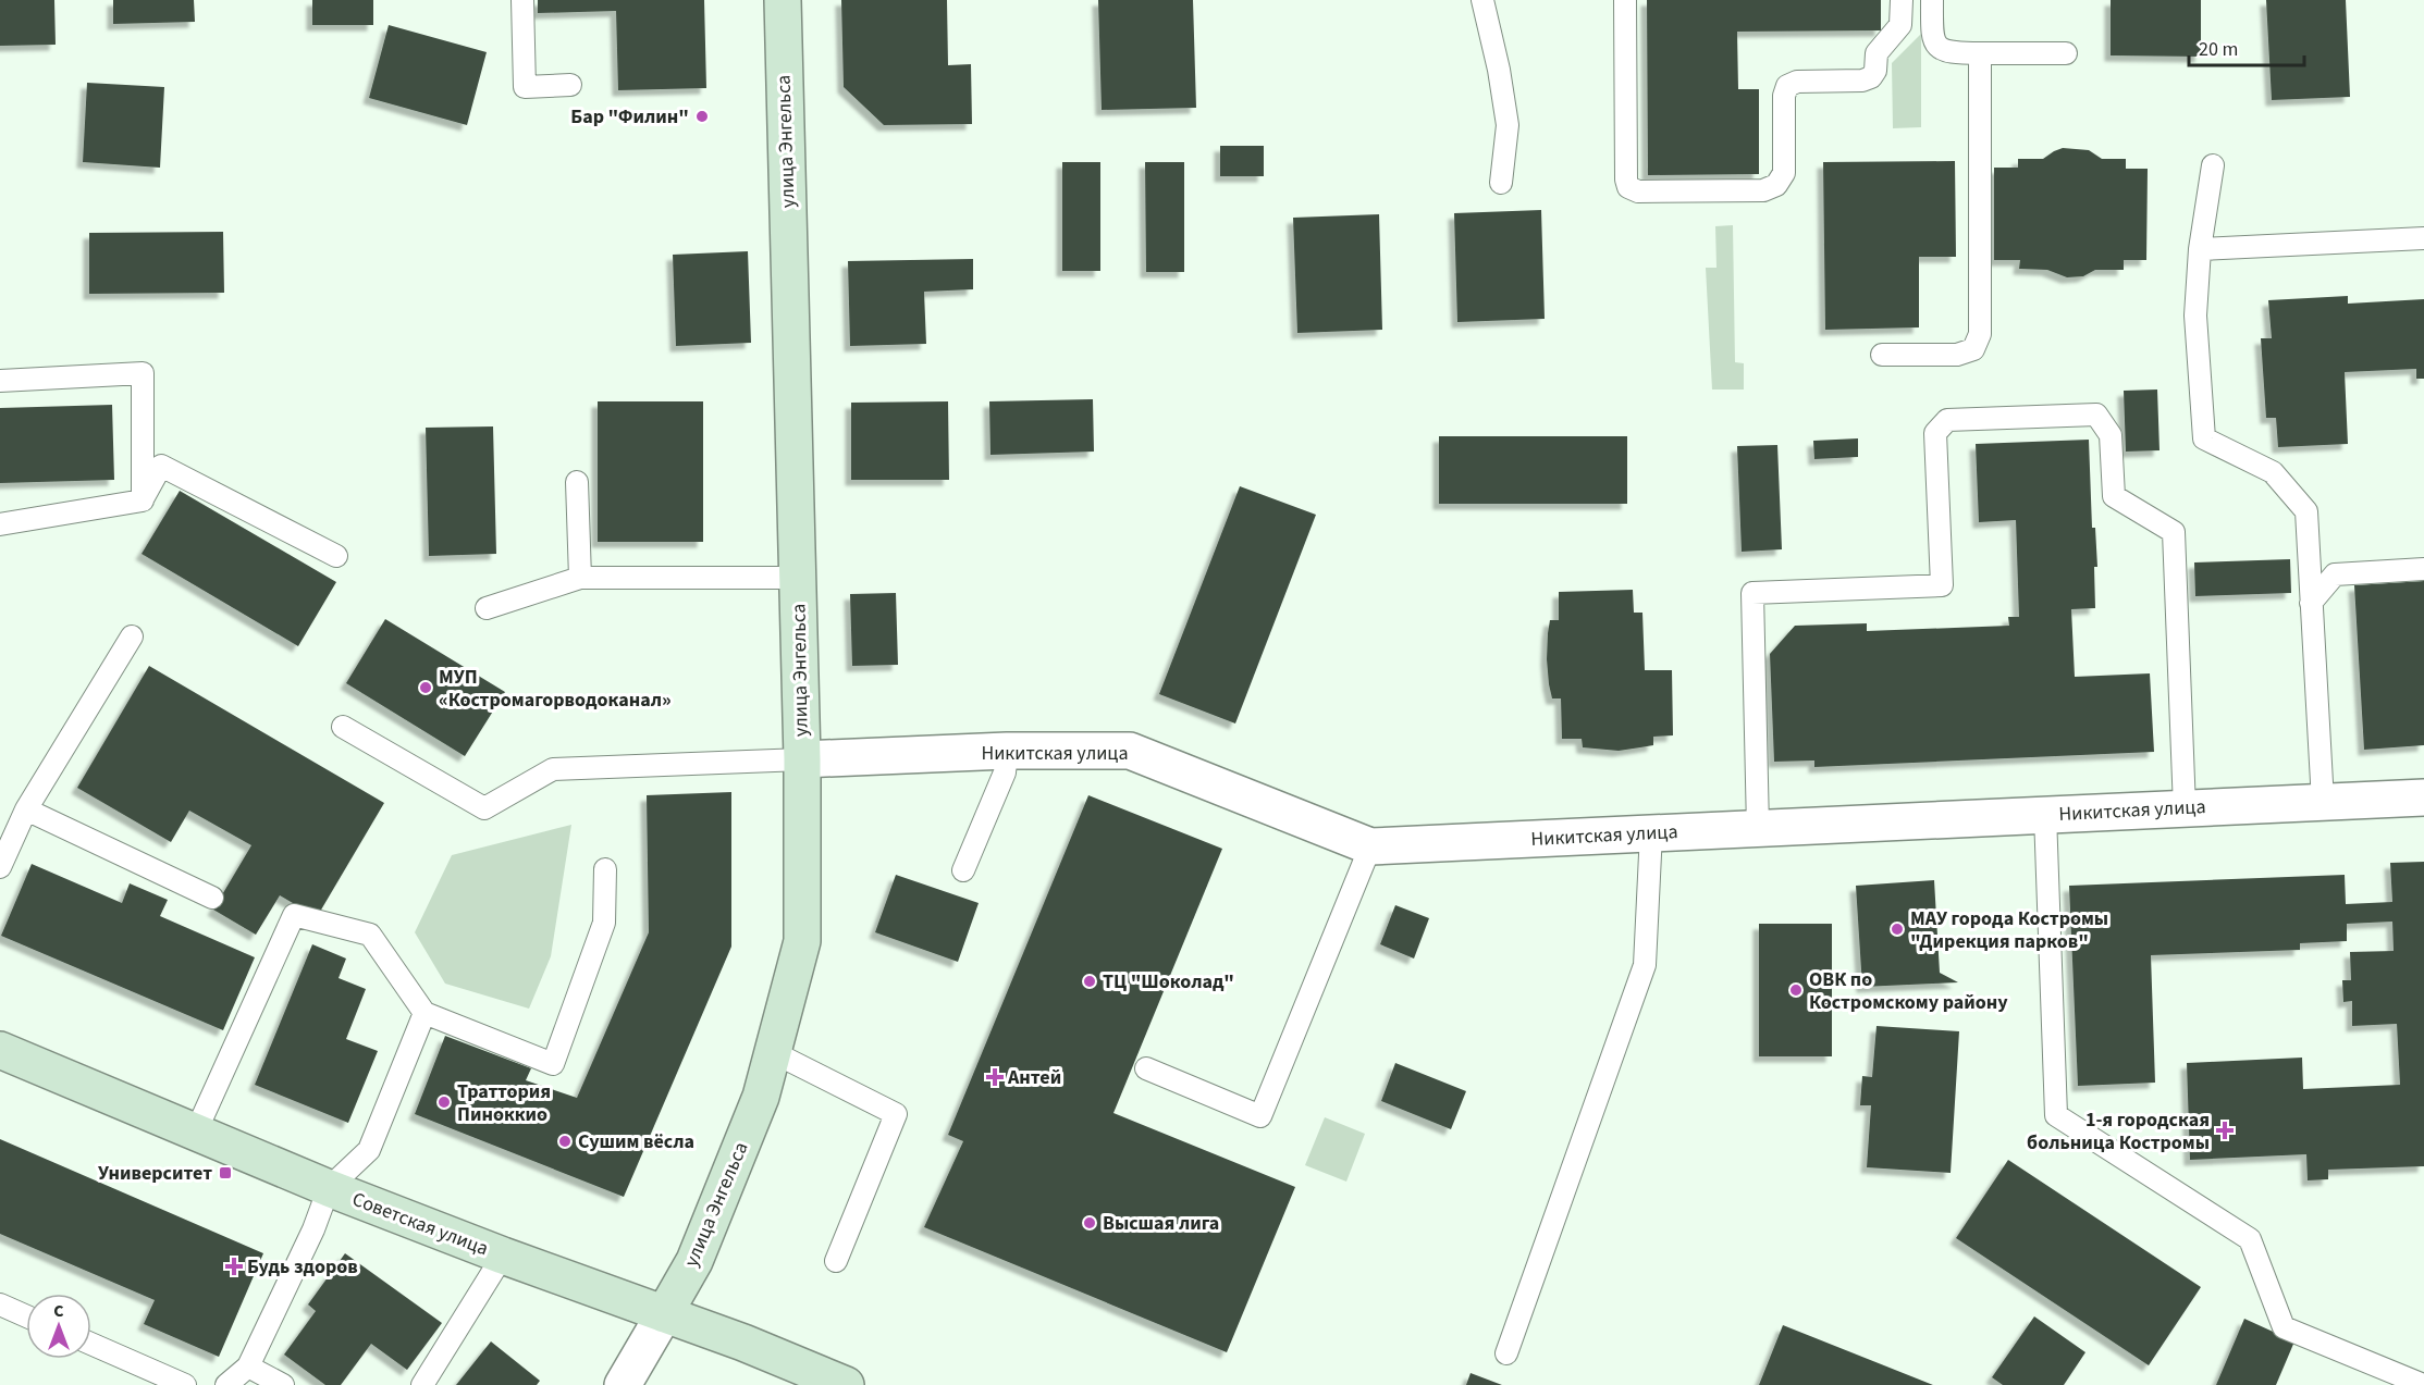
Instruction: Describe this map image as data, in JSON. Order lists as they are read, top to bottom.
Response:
{
  "streets": {
    "main road": ["улица Энгельса", "Советская улица"],
    "street": ["Никитская улица"]
  },
  "crossings": [
    ["улица Энгельса", "Никитская улица"],
    ["улица Энгельса", "Советская улица"]
  ],
  "places": {
    "other": [
      "Бар \"Филин\"",
      "МУП «Костромагорводоканал»",
      "МАУ города Костромы \"Дирекция парков\"",
      "ТЦ \"Шоколад\"",
      "ОВК по Костромскому району",
      "Траттория Пиноккио",
      "Сушим вёсла",
      "Высшая лига"
    ],
    "health": ["Антей", "1-я городская больница Костромы", "Будь здоров"],
    "transit": ["Университет"]
  },
  "scale_bar": "20 m",
  "north": "top"
}
